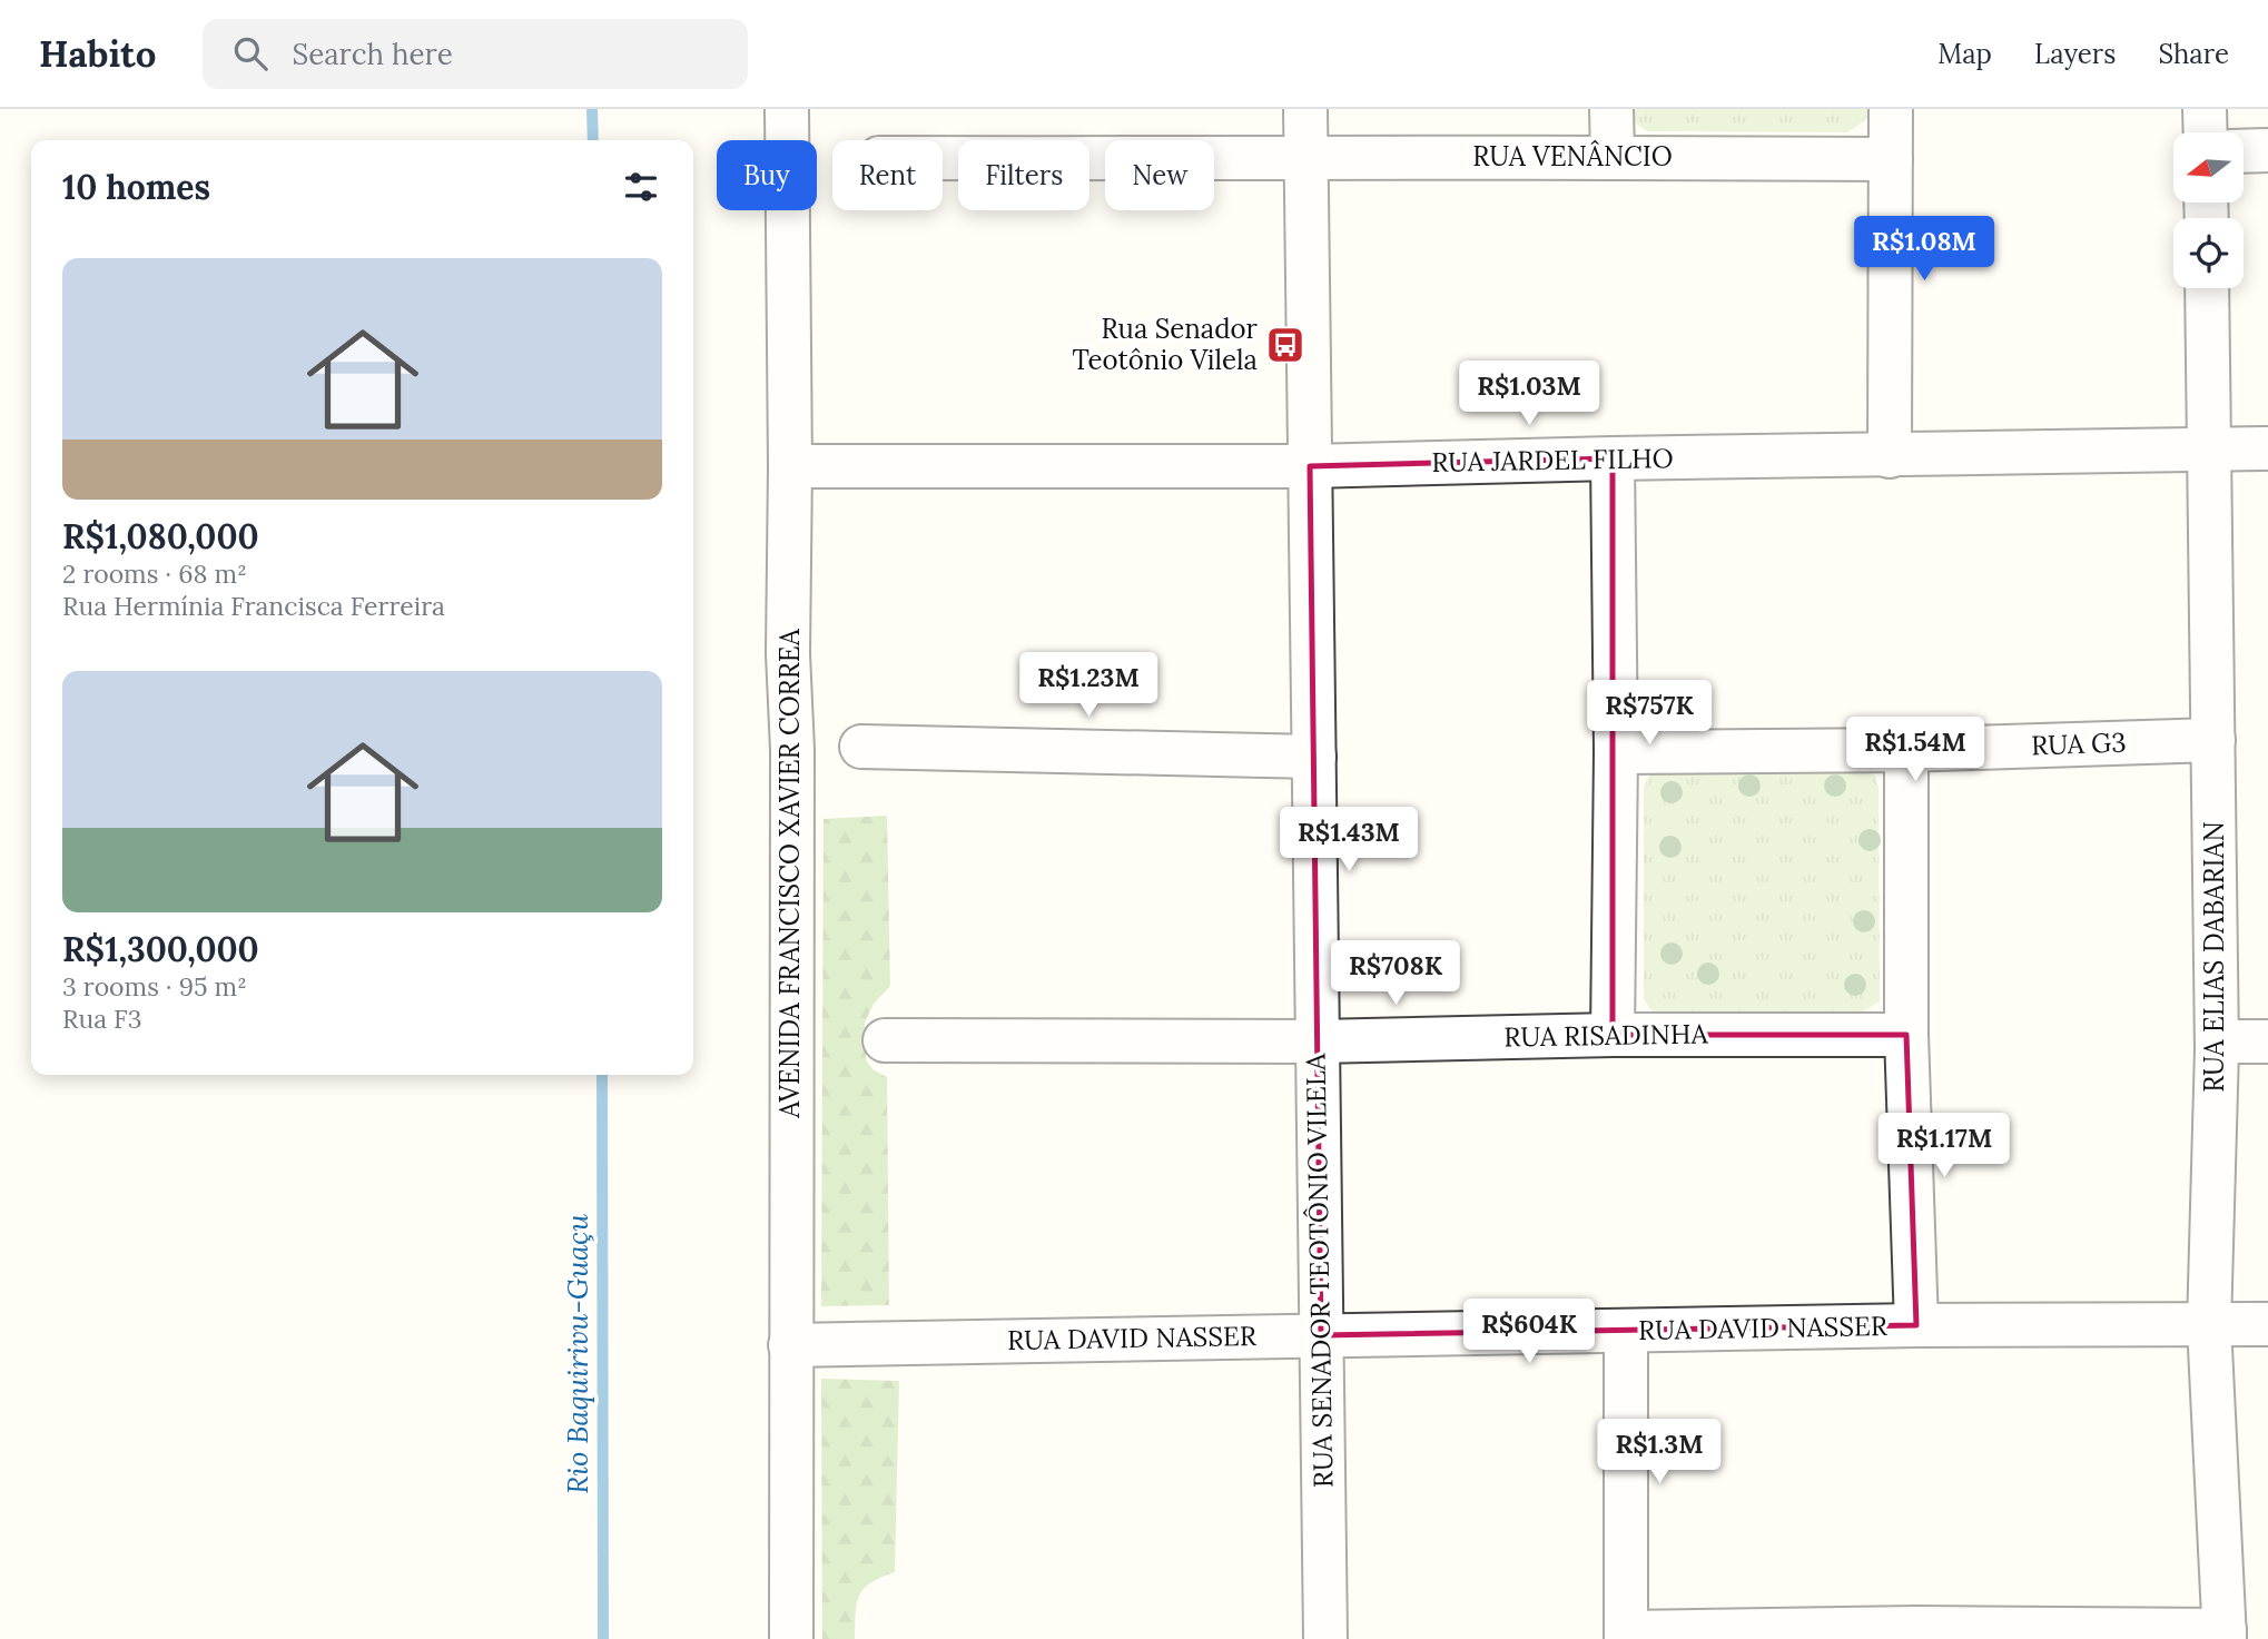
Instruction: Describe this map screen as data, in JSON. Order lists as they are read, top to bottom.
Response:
{
  "streets": {
    "street": [
      "RUA VENÂNCIO",
      "RUA JARDEL FILHO",
      "RUA G3",
      "AVENIDA FRANCISCO XAVIER CORREA",
      "RUA ELIAS DABARIAN",
      "RUA RISADINHA",
      "RUA SENADOR TEOTÔNIO VILELA",
      "RUA DAVID NASSER"
    ]
  },
  "crossings": [
    ["RUA VENÂNCIO", "RUA SENADOR TEOTÔNIO VILELA"],
    ["RUA JARDEL FILHO", "AVENIDA FRANCISCO XAVIER CORREA"],
    ["RUA JARDEL FILHO", "RUA ELIAS DABARIAN"],
    ["RUA JARDEL FILHO", "RUA SENADOR TEOTÔNIO VILELA"],
    ["RUA G3", "RUA ELIAS DABARIAN"],
    ["AVENIDA FRANCISCO XAVIER CORREA", "RUA DAVID NASSER"],
    ["RUA ELIAS DABARIAN", "RUA DAVID NASSER"],
    ["RUA RISADINHA", "RUA SENADOR TEOTÔNIO VILELA"],
    ["RUA SENADOR TEOTÔNIO VILELA", "RUA DAVID NASSER"]
  ],
  "water": ["Rio Baquirivu-Guaçu"],
  "places": {
    "bus stop": ["Rua Senador Teotônio Vilela"]
  },
  "north": "left",
  "page": {
    "header": "Habito",
    "search": "Search here",
    "nav": ["Map", "Layers", "Share"],
    "chip": [
      "Buy",
      "Rent",
      "Filters",
      "New"
    ],
    "heading": "10 homes",
    "price": [
      "R$1.08M",
      "R$1.03M",
      "R$1.23M",
      "R$757K",
      "R$1.54M",
      "R$1.43M",
      "R$708K",
      "R$1.17M",
      "R$604K",
      "R$1.3M"
    ],
    "list": [
      {
        "name": "R$1,080,000",
        "note": "2 rooms · 68 m² · Rua Hermínia Francisca Ferreira"
      },
      {
        "name": "R$1,300,000",
        "note": "3 rooms · 95 m² · Rua F3"
      }
    ]
  }
}
